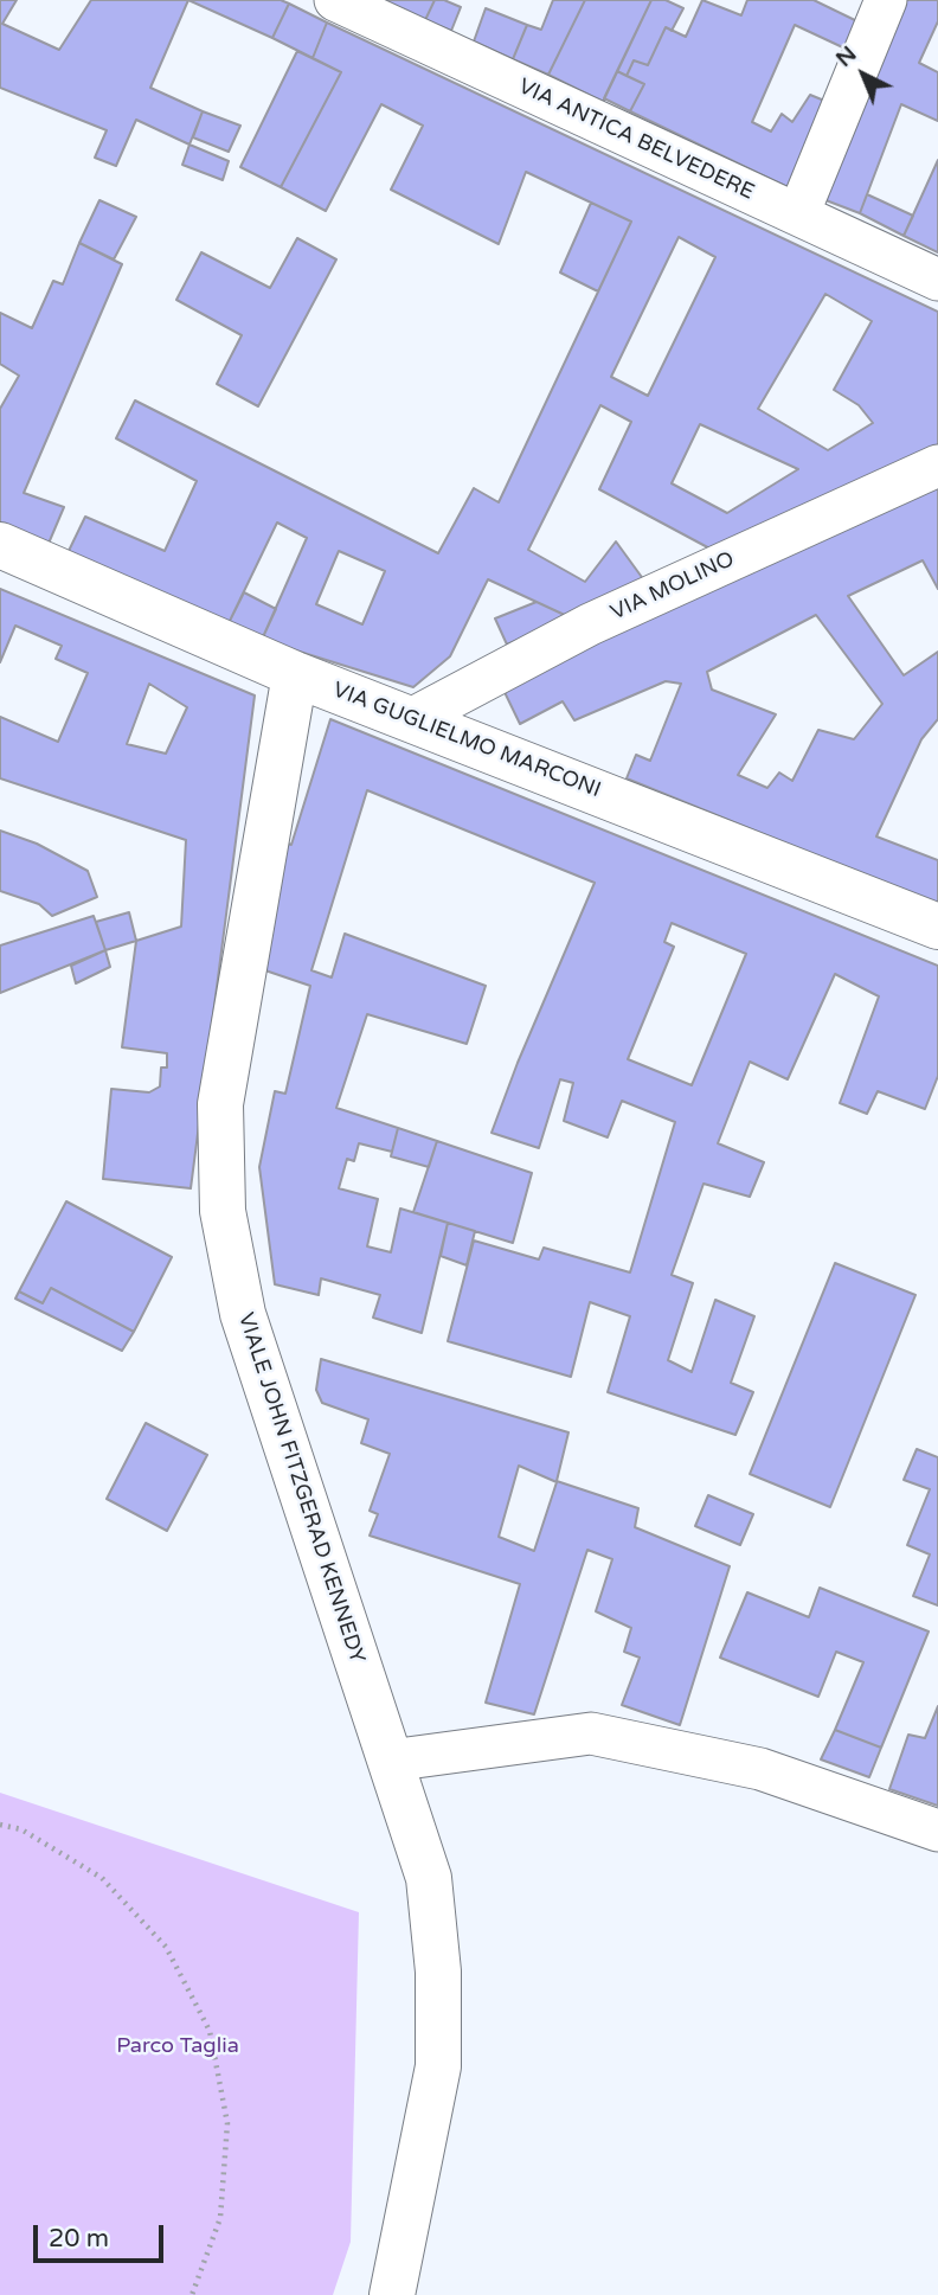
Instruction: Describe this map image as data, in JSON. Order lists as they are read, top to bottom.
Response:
{
  "streets": {
    "street": [
      "VIA ANTICA BELVEDERE",
      "VIA MOLINO",
      "VIA GUGLIELMO MARCONI",
      "VIALE JOHN FITZGERAD KENNEDY"
    ]
  },
  "crossings": [
    ["VIA MOLINO", "VIA GUGLIELMO MARCONI"],
    ["VIA GUGLIELMO MARCONI", "VIALE JOHN FITZGERAD KENNEDY"]
  ],
  "parks": ["Parco Taglia"],
  "scale_bar": "20 m",
  "north": "top left"
}
